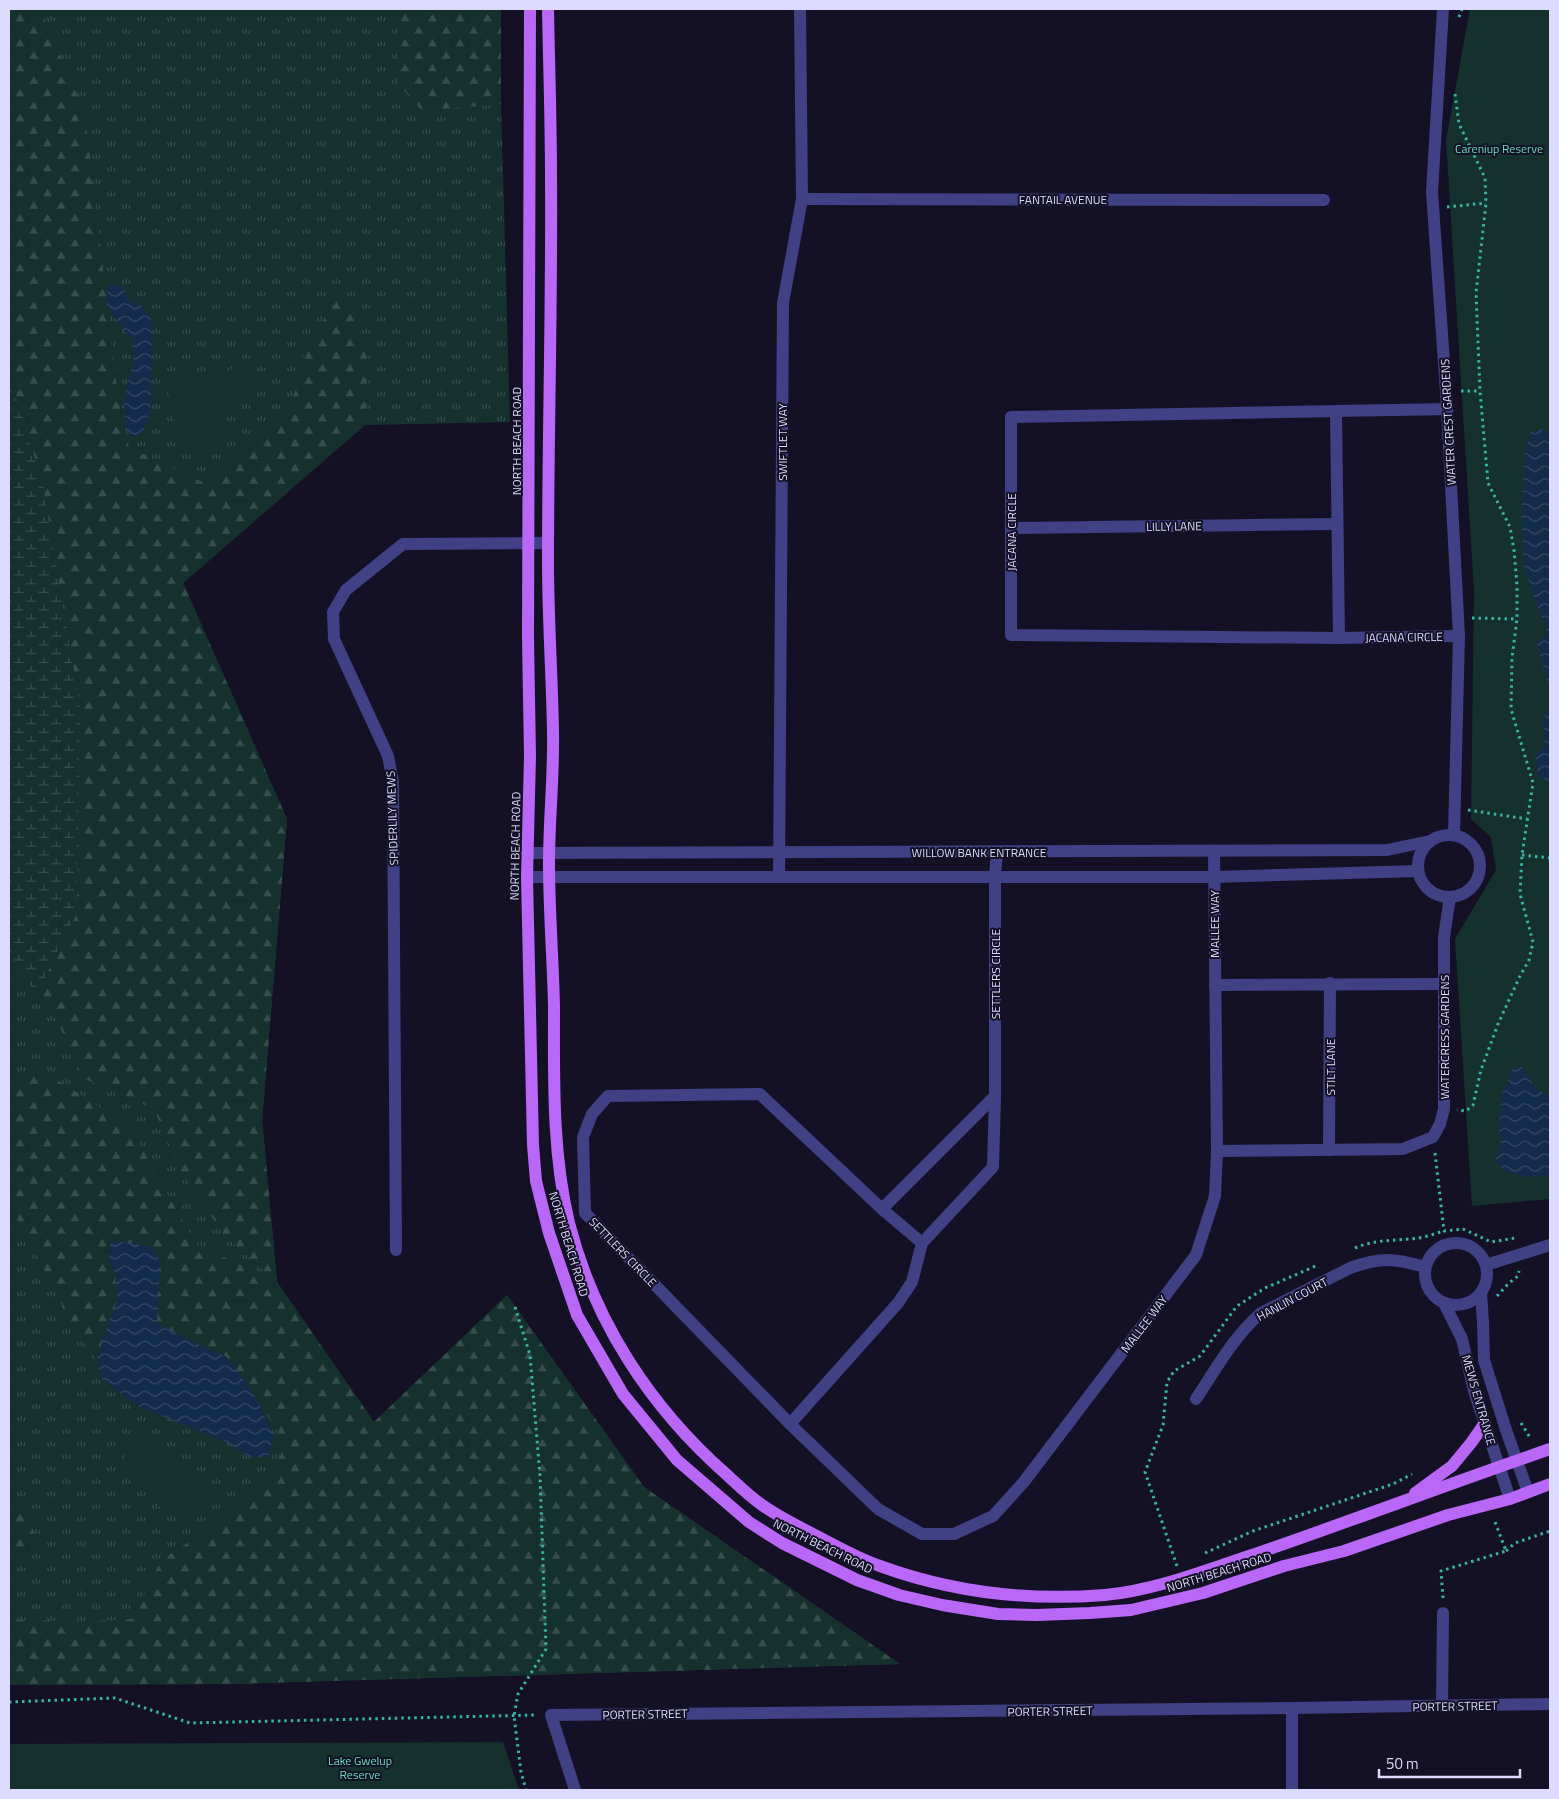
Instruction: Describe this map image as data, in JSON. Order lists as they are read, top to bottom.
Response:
{
  "streets": {
    "main road": ["NORTH BEACH ROAD"],
    "street": [
      "FANTAIL AVENUE",
      "WATER CREST GARDENS",
      "SWIFTLET WAY",
      "LILLY LANE",
      "JACANA CIRCLE",
      "SPIDERLILY MEWS",
      "WILLOW BANK ENTRANCE",
      "MALLEE WAY",
      "SETTLERS CIRCLE",
      "WATERCRESS GARDENS",
      "STILT LANE",
      "HANLIN COURT",
      "MEWS ENTRANCE",
      "PORTER STREET"
    ]
  },
  "crossings": [
    ["FANTAIL AVENUE", "SWIFTLET WAY"],
    ["WATER CREST GARDENS", "JACANA CIRCLE"],
    ["WATER CREST GARDENS", "WILLOW BANK ENTRANCE"],
    ["WATER CREST GARDENS", "WATERCRESS GARDENS"],
    ["NORTH BEACH ROAD", "SPIDERLILY MEWS"],
    ["NORTH BEACH ROAD", "WILLOW BANK ENTRANCE"],
    ["NORTH BEACH ROAD", "MEWS ENTRANCE"],
    ["SWIFTLET WAY", "WILLOW BANK ENTRANCE"],
    ["LILLY LANE", "JACANA CIRCLE"],
    ["WILLOW BANK ENTRANCE", "MALLEE WAY"],
    ["WILLOW BANK ENTRANCE", "SETTLERS CIRCLE"],
    ["WILLOW BANK ENTRANCE", "WATERCRESS GARDENS"],
    ["MALLEE WAY", "SETTLERS CIRCLE"],
    ["HANLIN COURT", "MEWS ENTRANCE"]
  ],
  "parks": ["Careniup Reserve", "Lake Gwelup Reserve"],
  "scale_bar": "50 m"
}
